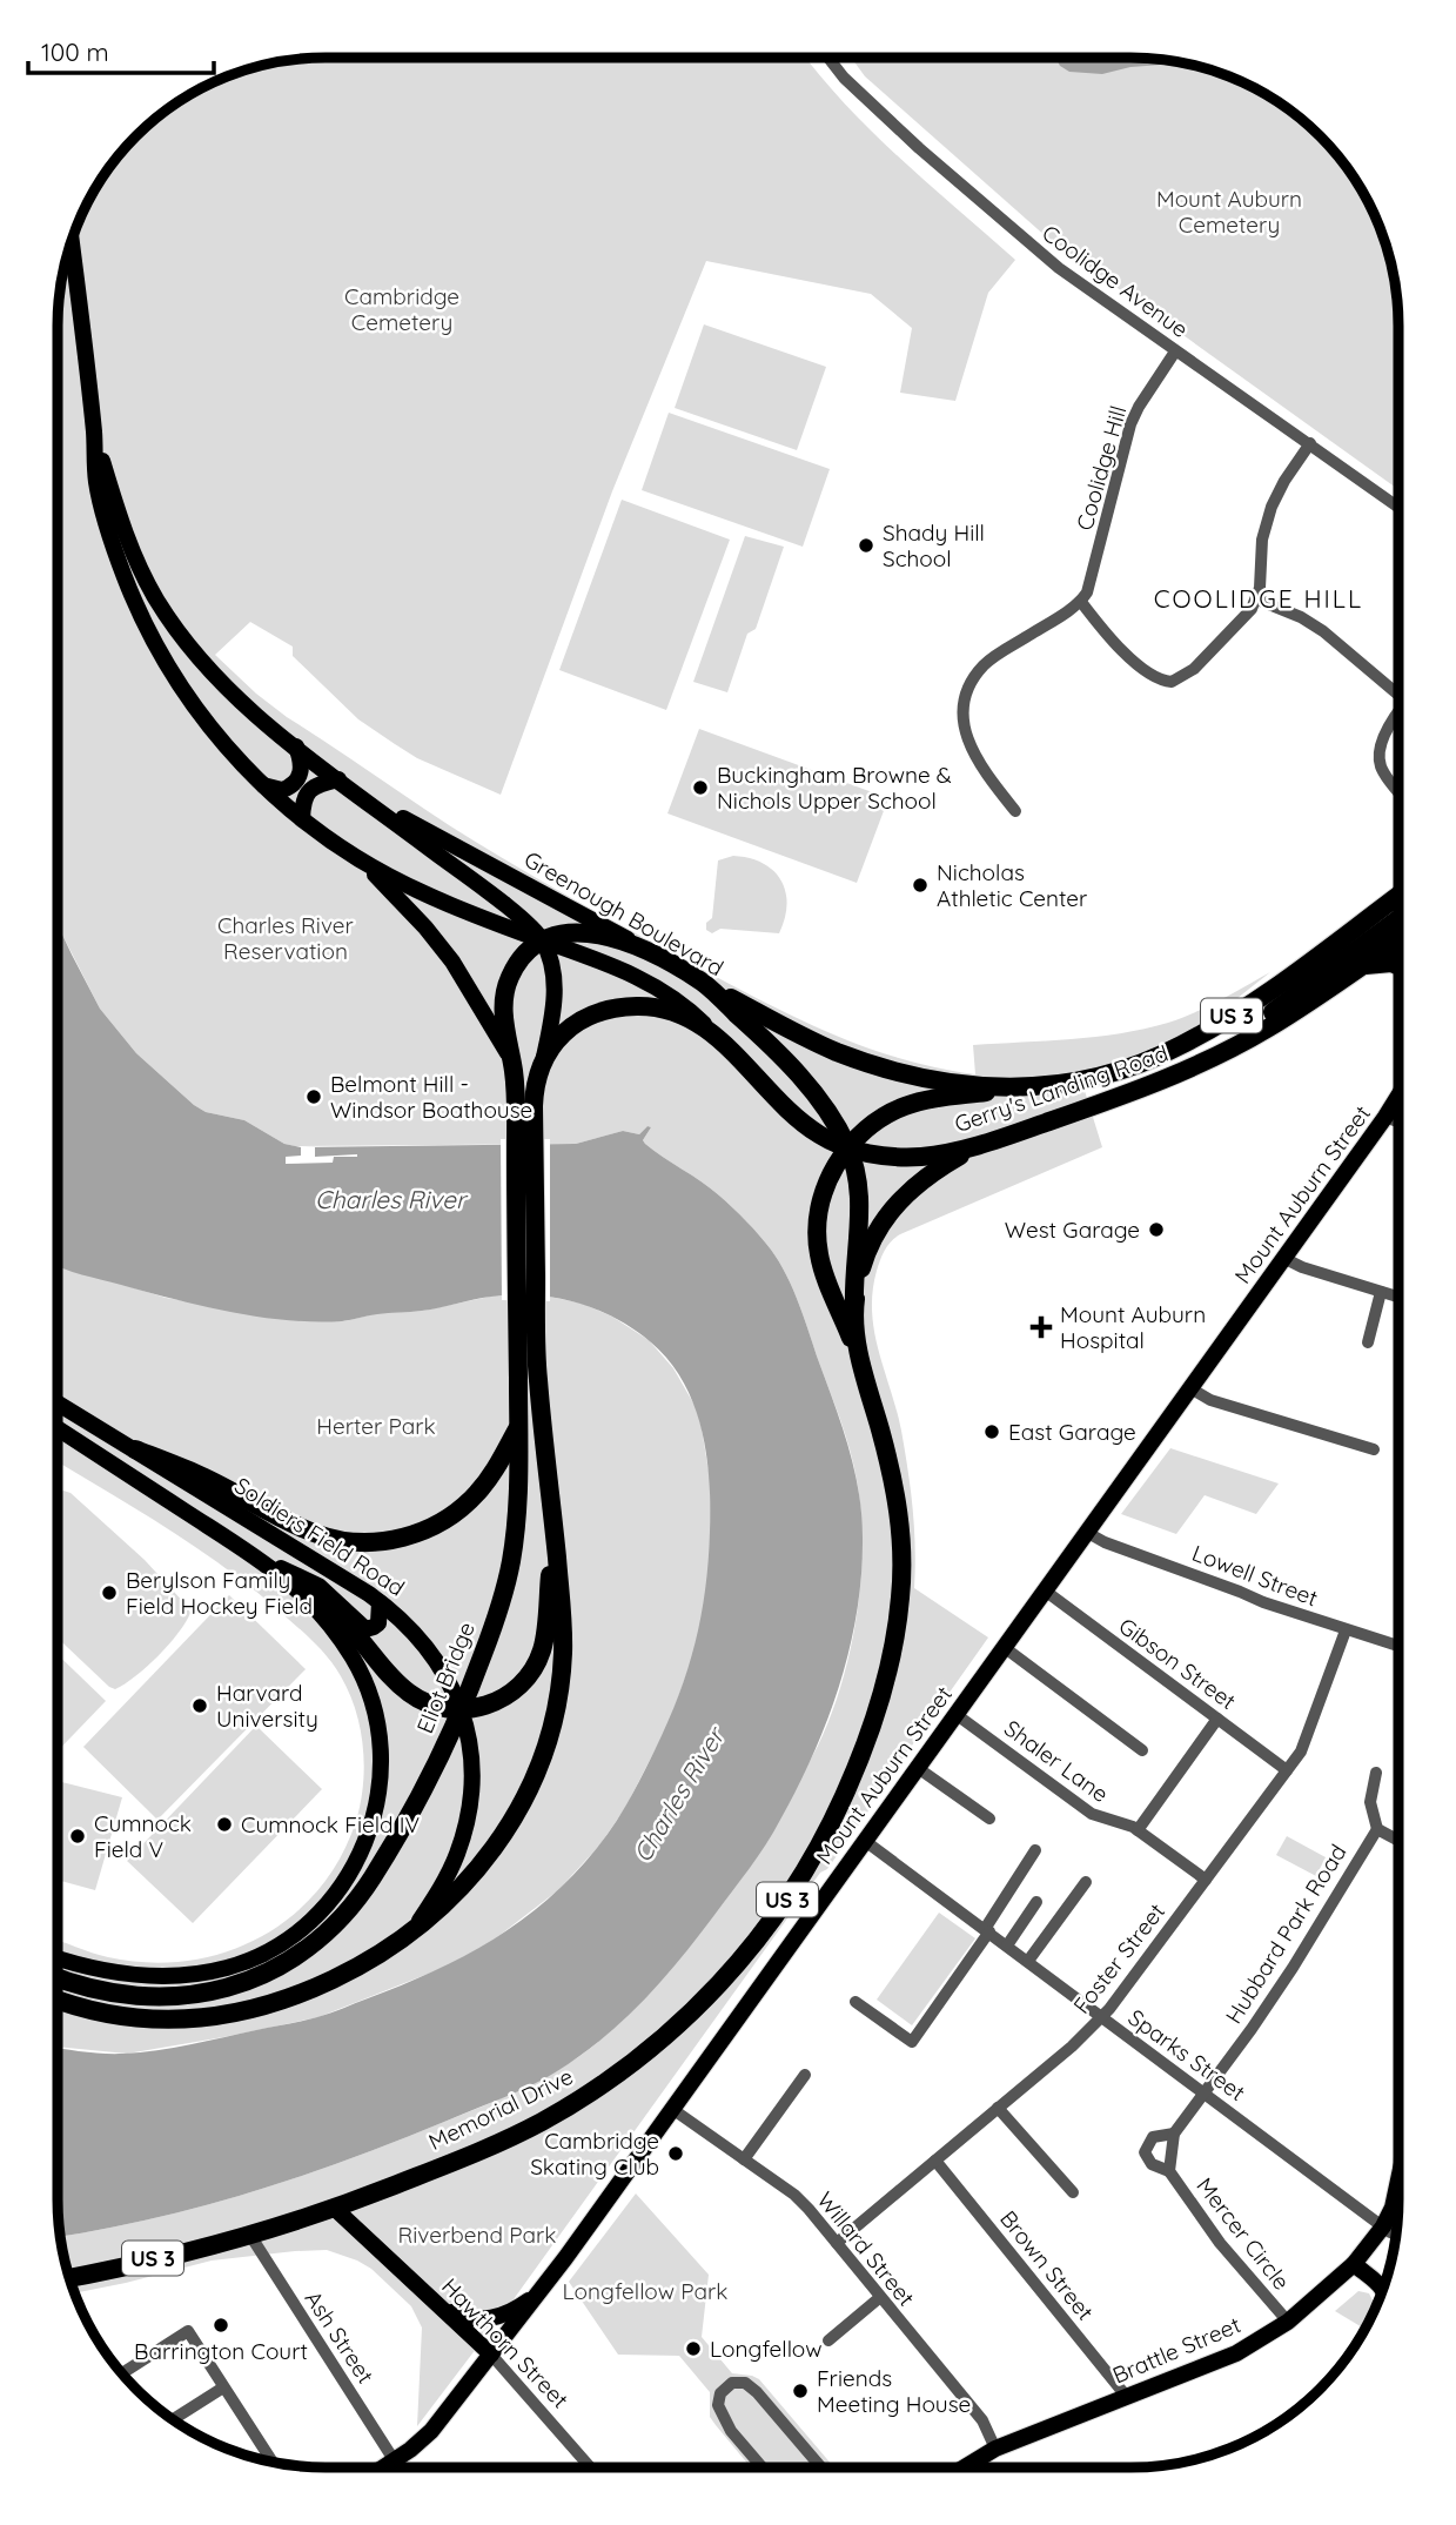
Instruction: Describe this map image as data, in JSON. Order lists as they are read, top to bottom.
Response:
{
  "streets": {
    "highway": [
      "Greenough Boulevard",
      "US 3",
      "Gerry's Landing Road",
      "Soldiers Field Road",
      "Eliot Bridge",
      "Memorial Drive"
    ],
    "main road": ["Mount Auburn Street", "Hawthorn Street", "Brattle Street"],
    "street": [
      "Coolidge Avenue",
      "Coolidge Hill",
      "Lowell Street",
      "Gibson Street",
      "Shaler Lane",
      "Hubbard Park Road",
      "Foster Street",
      "Sparks Street",
      "Mercer Circle",
      "Willard Street",
      "Brown Street",
      "Ash Street"
    ]
  },
  "crossings": [
    ["Coolidge Avenue", "Coolidge Hill"],
    ["Greenough Boulevard", "US 3"],
    ["Greenough Boulevard", "Gerry's Landing Road"],
    ["US 3", "Gerry's Landing Road"],
    ["US 3", "Memorial Drive"],
    ["Gerry's Landing Road", "Eliot Bridge"],
    ["Mount Auburn Street", "Lowell Street"],
    ["Mount Auburn Street", "Gibson Street"],
    ["Mount Auburn Street", "Shaler Lane"],
    ["Mount Auburn Street", "Sparks Street"],
    ["Mount Auburn Street", "Willard Street"],
    ["Mount Auburn Street", "Hawthorn Street"],
    ["Soldiers Field Road", "Eliot Bridge"],
    ["Lowell Street", "Foster Street"],
    ["Gibson Street", "Foster Street"],
    ["Shaler Lane", "Foster Street"],
    ["Hubbard Park Road", "Sparks Street"],
    ["Hubbard Park Road", "Mercer Circle"],
    ["Foster Street", "Sparks Street"],
    ["Foster Street", "Willard Street"],
    ["Foster Street", "Brown Street"],
    ["Sparks Street", "Mercer Circle"],
    ["Sparks Street", "Brattle Street"],
    ["Memorial Drive", "Ash Street"],
    ["Memorial Drive", "Hawthorn Street"],
    ["Mercer Circle", "Brattle Street"],
    ["Willard Street", "Brattle Street"],
    ["Brown Street", "Brattle Street"]
  ],
  "districts": ["COOLIDGE HILL"],
  "water": ["Charles River"],
  "parks": [
    "Mount Auburn Cemetery",
    "Cambridge Cemetery",
    "Charles River Reservation",
    "Herter Park",
    "Riverbend Park",
    "Longfellow Park"
  ],
  "places": {
    "other": [
      "Shady Hill School",
      "Buckingham Browne & Nichols Upper School",
      "Nicholas Athletic Center",
      "Belmont Hill - Windsor Boathouse",
      "West Garage",
      "East Garage",
      "Berylson Family Field Hockey Field",
      "Harvard University",
      "Cumnock Field IV",
      "Cumnock Field V",
      "Cambridge Skating Club",
      "Barrington Court",
      "Longfellow",
      "Friends Meeting House"
    ],
    "health": ["Mount Auburn Hospital"]
  },
  "scale_bar": "100 m"
}
